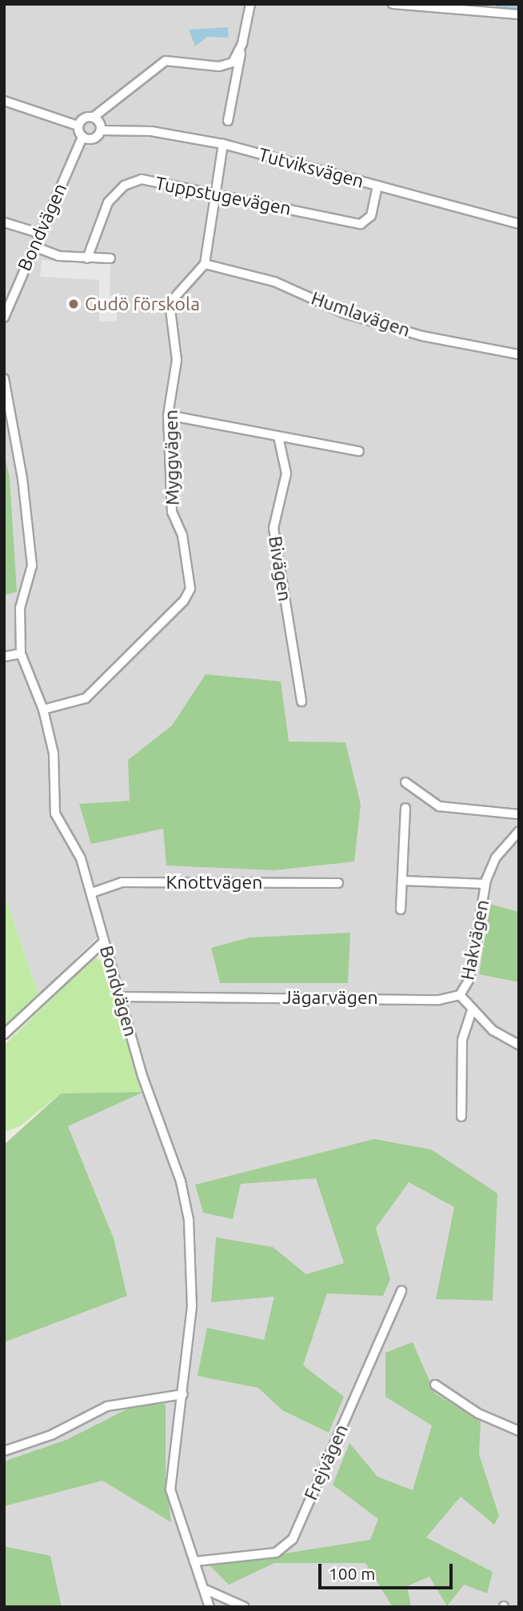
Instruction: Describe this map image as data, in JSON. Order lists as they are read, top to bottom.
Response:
{
  "streets": {
    "street": [
      "Tutviksvägen",
      "Tuppstugevägen",
      "Bondvägen",
      "Humlavägen",
      "Myggvägen",
      "Bivägen",
      "Knottvägen",
      "Hakvägen",
      "Jägarvägen",
      "Frejvägen"
    ]
  },
  "crossings": [
    ["Tutviksvägen", "Tuppstugevägen"],
    ["Tutviksvägen", "Bondvägen"],
    ["Bondvägen", "Myggvägen"],
    ["Bondvägen", "Knottvägen"],
    ["Bondvägen", "Jägarvägen"],
    ["Bondvägen", "Frejvägen"],
    ["Humlavägen", "Myggvägen"],
    ["Hakvägen", "Jägarvägen"]
  ],
  "places": ["Gudö förskola"],
  "scale_bar": "100 m"
}
